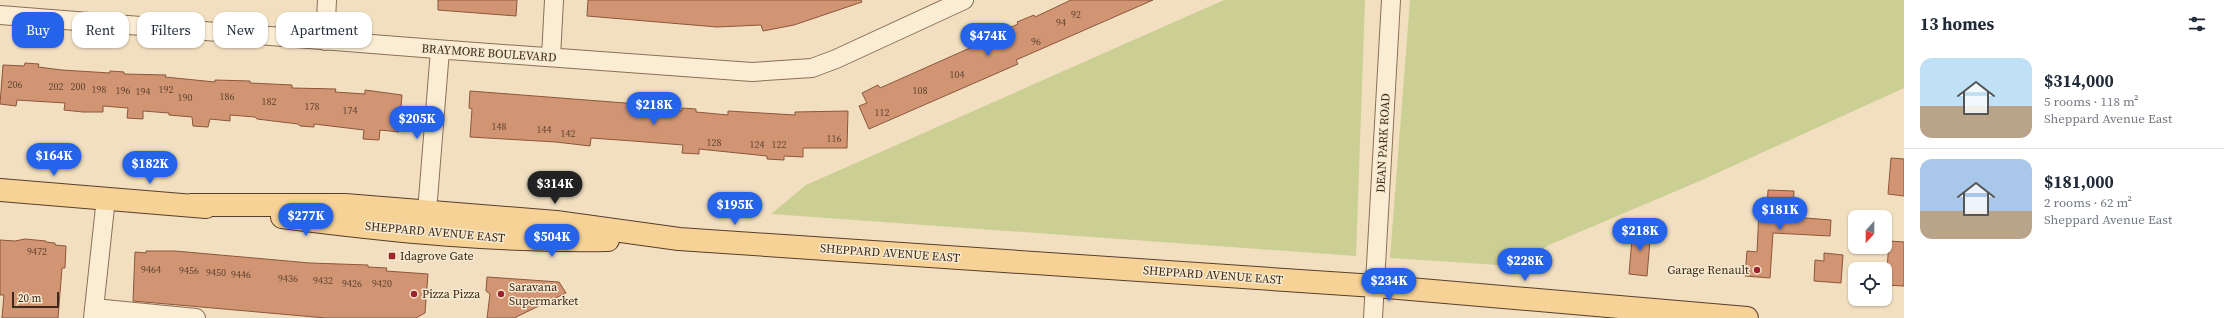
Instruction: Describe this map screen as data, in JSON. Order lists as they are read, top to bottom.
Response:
{
  "streets": {
    "main road": ["SHEPPARD AVENUE EAST"],
    "street": ["BRAYMORE BOULEVARD", "DEAN PARK ROAD"]
  },
  "crossings": [
    ["DEAN PARK ROAD", "SHEPPARD AVENUE EAST"]
  ],
  "places": {
    "transit": ["Idagrove Gate"],
    "other": ["Garage Renault", "Pizza Pizza", "Saravana Supermarket"]
  },
  "house_numbers": [
    "92",
    "94",
    "96",
    "104",
    "206",
    "202",
    "200",
    "198",
    "192",
    "196",
    "108",
    "194",
    "186",
    "190",
    "182",
    "178",
    "174",
    "112",
    "148",
    "144",
    "142",
    "116",
    "128",
    "124",
    "122",
    "9472",
    "9464",
    "9456",
    "9450",
    "9446",
    "9436",
    "9432",
    "9426",
    "9420"
  ],
  "scale_bar": "20 m",
  "north": "bottom",
  "page": {
    "heading": "13 homes",
    "chip": [
      "Buy",
      "Rent",
      "Filters",
      "New",
      "Apartment"
    ],
    "price": [
      "$474K",
      "$218K",
      "$205K",
      "$164K",
      "$182K",
      "$314K",
      "$195K",
      "$181K",
      "$277K",
      "$218K",
      "$504K",
      "$228K",
      "$234K"
    ],
    "list": [
      {
        "name": "$314,000",
        "note": "5 rooms · 118 m² · Sheppard Avenue East"
      },
      {
        "name": "$181,000",
        "note": "2 rooms · 62 m² · Sheppard Avenue East"
      }
    ],
    "scale": "20 m"
  }
}
